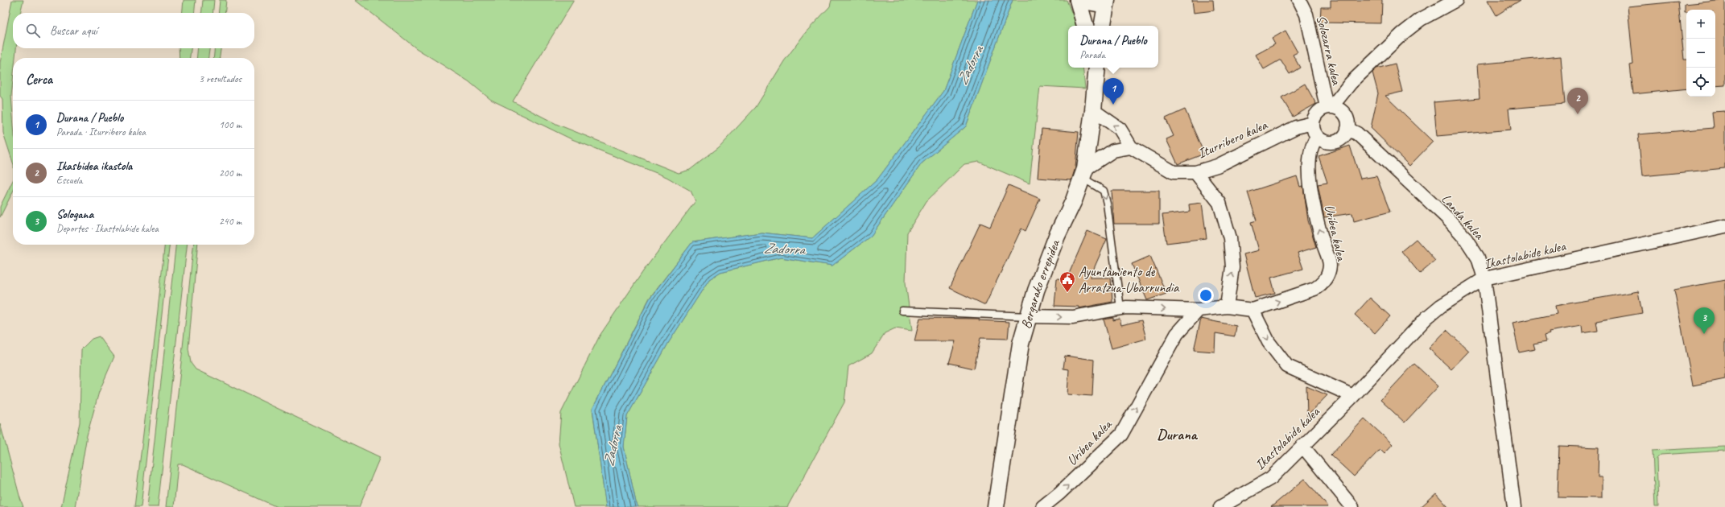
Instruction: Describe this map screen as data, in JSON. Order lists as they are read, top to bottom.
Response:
{
  "streets": {
    "street": [
      "Solozarra kalea",
      "Iturribero kalea",
      "Landa kalea",
      "Uribea kalea",
      "Ikastolabide kalea",
      "Bergarako errepidea"
    ]
  },
  "crossings": [
    ["Solozarra kalea", "Iturribero kalea"],
    ["Solozarra kalea", "Landa kalea"],
    ["Solozarra kalea", "Uribea kalea"],
    ["Iturribero kalea", "Landa kalea"],
    ["Iturribero kalea", "Uribea kalea"],
    ["Iturribero kalea", "Bergarako errepidea"],
    ["Landa kalea", "Uribea kalea"],
    ["Landa kalea", "Ikastolabide kalea"],
    ["Uribea kalea", "Bergarako errepidea"]
  ],
  "one_way": ["Uribea kalea"],
  "districts": ["Durana"],
  "water": ["Zadorra"],
  "places": {
    "public building": ["Ayuntamiento de Arratzua-Ubarrundia"]
  },
  "page": {
    "map_buttons": ["+", "−"],
    "search": "Buscar aquí",
    "popup": ["Durana / Pueblo", "Parada"],
    "heading": ["Cerca", "3 resultados"],
    "pins": ["1", "2", "3"],
    "list": [
      {
        "mark": "1",
        "name": "Durana / Pueblo",
        "note": "Parada · Iturribero kalea",
        "value": "100 m"
      },
      {
        "mark": "2",
        "name": "Ikasbidea ikastola",
        "note": "Escuela",
        "value": "200 m"
      },
      {
        "mark": "3",
        "name": "Sologana",
        "note": "Deportes · Ikastolabide kalea",
        "value": "240 m"
      }
    ]
  }
}
